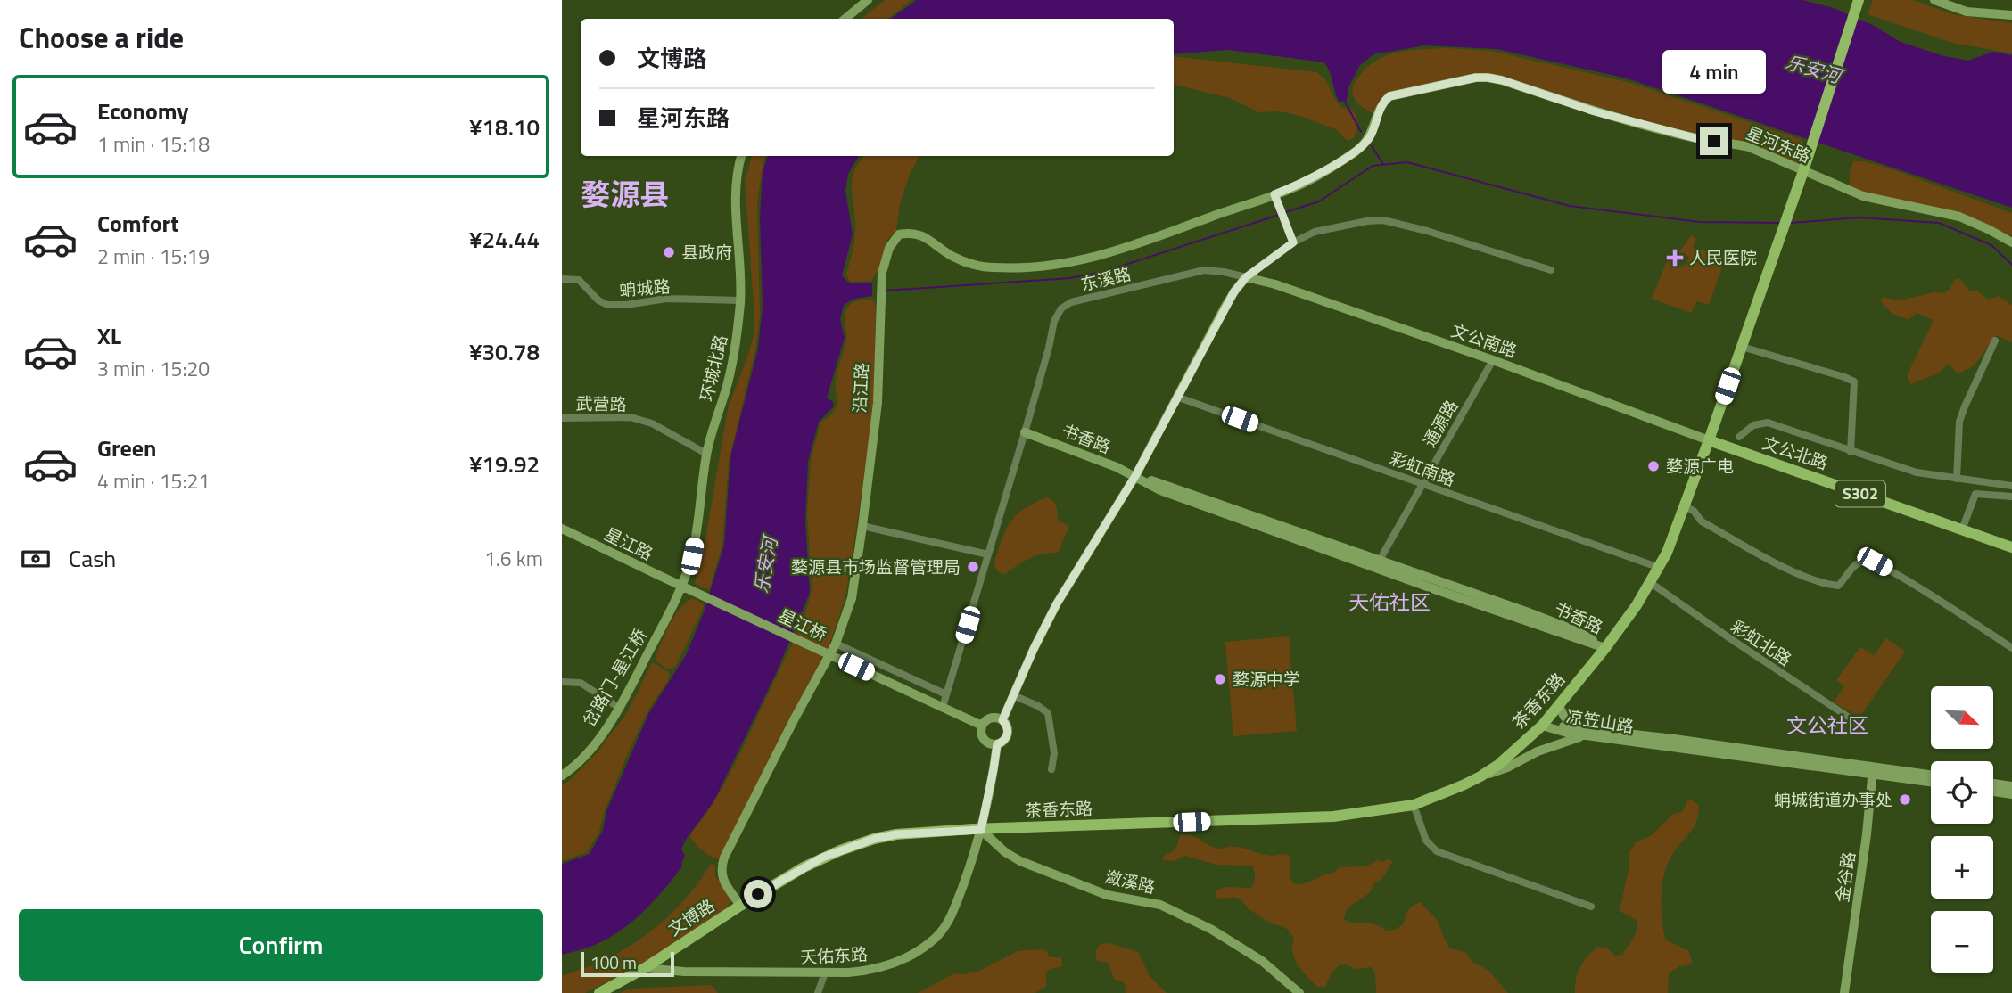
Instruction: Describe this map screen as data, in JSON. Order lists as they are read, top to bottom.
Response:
{
  "streets": {
    "main road": [
      "文公北路",
      "S302",
      "茶香东路",
      "文博路"
    ],
    "street": [
      "星河东路",
      "东溪路",
      "蚺城路",
      "文公南路",
      "环城北路",
      "沿江路",
      "武营路",
      "通源路",
      "书香路",
      "彩虹南路",
      "星江路",
      "星江桥",
      "彩虹北路",
      "岔路门-星江桥",
      "凉笠山路",
      "金谷路",
      "潋溪路",
      "天佑东路"
    ]
  },
  "crossings": [
    ["星河东路", "沿江路"],
    ["星河东路", "茶香东路"],
    ["东溪路", "文公南路"],
    ["东溪路", "书香路"],
    ["东溪路", "星江桥"],
    ["蚺城路", "环城北路"],
    ["文公南路", "通源路"],
    ["文公南路", "文公北路"],
    ["文公南路", "茶香东路"],
    ["环城北路", "武营路"],
    ["环城北路", "星江路"],
    ["环城北路", "星江桥"],
    ["环城北路", "岔路门-星江桥"],
    ["沿江路", "文博路"],
    ["通源路", "书香路"],
    ["通源路", "彩虹南路"],
    ["书香路", "茶香东路"],
    ["文公北路", "茶香东路"],
    ["彩虹南路", "茶香东路"],
    ["星江路", "星江桥"],
    ["星江路", "岔路门-星江桥"],
    ["星江桥", "岔路门-星江桥"],
    ["彩虹北路", "茶香东路"],
    ["茶香东路", "凉笠山路"],
    ["茶香东路", "潋溪路"],
    ["茶香东路", "文博路"],
    ["茶香东路", "天佑东路"],
    ["凉笠山路", "金谷路"],
    ["潋溪路", "文博路"],
    ["潋溪路", "天佑东路"],
    ["文博路", "天佑东路"]
  ],
  "districts": ["婺源县", "天佑社区", "文公社区"],
  "water": ["乐安河"],
  "places": {
    "other": [
      "县政府",
      "婺源广电",
      "婺源县市场监督管理局",
      "婺源中学",
      "蚺城街道办事处"
    ],
    "health": ["人民医院"]
  },
  "scale_bar": "100 m",
  "north": "bottom right",
  "page": {
    "heading": "Choose a ride",
    "banner": ["文博路", "星河东路"],
    "bubble": "4 min",
    "list": [
      {
        "name": "Economy",
        "note": "1 min · 15:18",
        "value": "¥18.10"
      },
      {
        "name": "Comfort",
        "note": "2 min · 15:19",
        "value": "¥24.44"
      },
      {
        "name": "XL",
        "note": "3 min · 15:20",
        "value": "¥30.78"
      },
      {
        "name": "Green",
        "note": "4 min · 15:21",
        "value": "¥19.92"
      }
    ],
    "pay": ["Cash", "1.6 km"],
    "map_buttons": ["+", "−"],
    "buttons": "Confirm",
    "scale": "100 m"
  }
}
